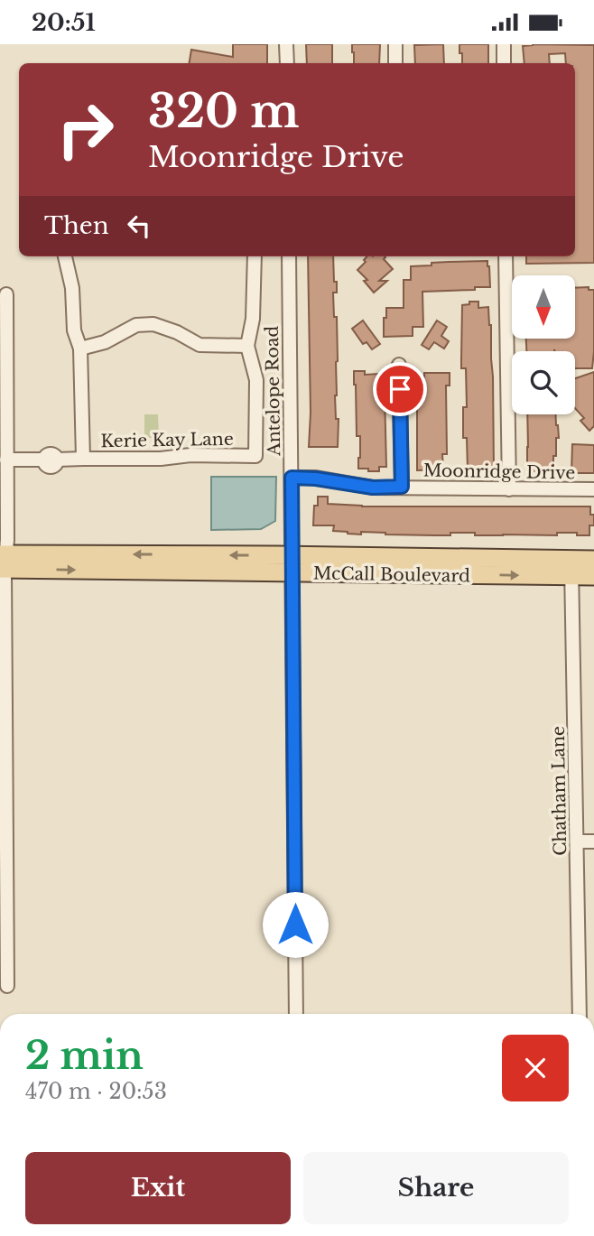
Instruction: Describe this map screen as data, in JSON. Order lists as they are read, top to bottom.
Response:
{
  "streets": {
    "main road": ["McCall Boulevard"],
    "street": [
      "Antelope Road",
      "Kerie Kay Lane",
      "Moonridge Drive",
      "Chatham Lane"
    ]
  },
  "crossings": [
    ["Antelope Road", "Moonridge Drive"],
    ["Antelope Road", "McCall Boulevard"],
    ["McCall Boulevard", "Chatham Lane"]
  ],
  "north": "bottom",
  "page": {
    "status": "20:51",
    "turn": ["320 m", "Moonridge Drive"],
    "then": "Then",
    "heading": ["2 min", "470 m · 20:53"],
    "buttons": ["Exit", "Share"]
  }
}
